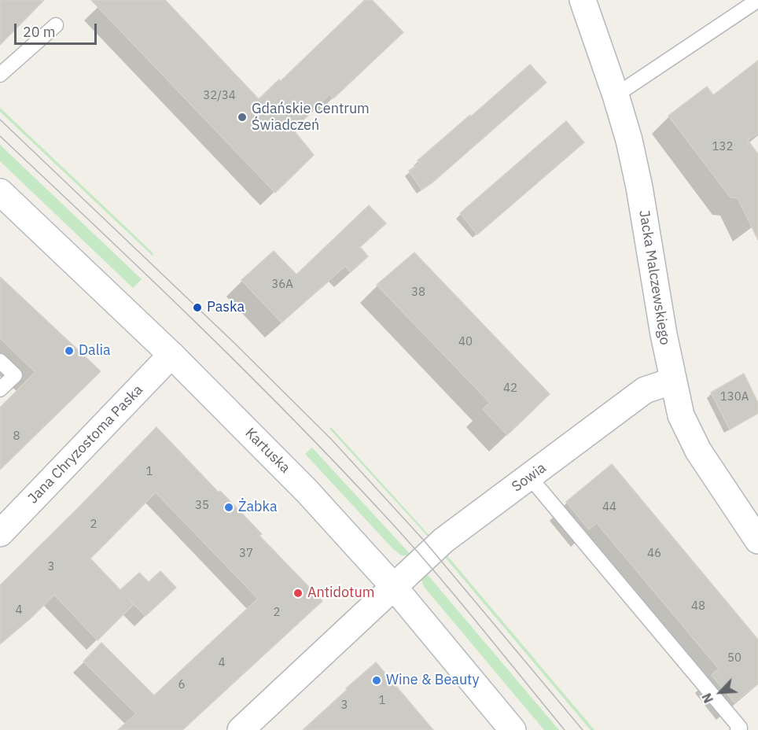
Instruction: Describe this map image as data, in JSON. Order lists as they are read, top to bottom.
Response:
{
  "streets": {
    "street": [
      "Jacka Malczewskiego",
      "Jana Chryzostoma Paska",
      "Kartuska",
      "Sowia"
    ]
  },
  "crossings": [
    ["Jacka Malczewskiego", "Sowia"],
    ["Jana Chryzostoma Paska", "Kartuska"],
    ["Kartuska", "Sowia"]
  ],
  "places": [
    "Gdańskie Centrum Świadczeń",
    "Paska",
    "Dalia",
    "Żabka",
    "Antidotum",
    "Wine & Beauty"
  ],
  "house_numbers": [
    "32/34",
    "132",
    "36A",
    "38",
    "40",
    "42",
    "130A",
    "8",
    "1",
    "35",
    "44",
    "2",
    "37",
    "46",
    "3",
    "48",
    "4",
    "2",
    "50",
    "4",
    "6",
    "1",
    "3"
  ],
  "scale_bar": "20 m",
  "north": "bottom left"
}
